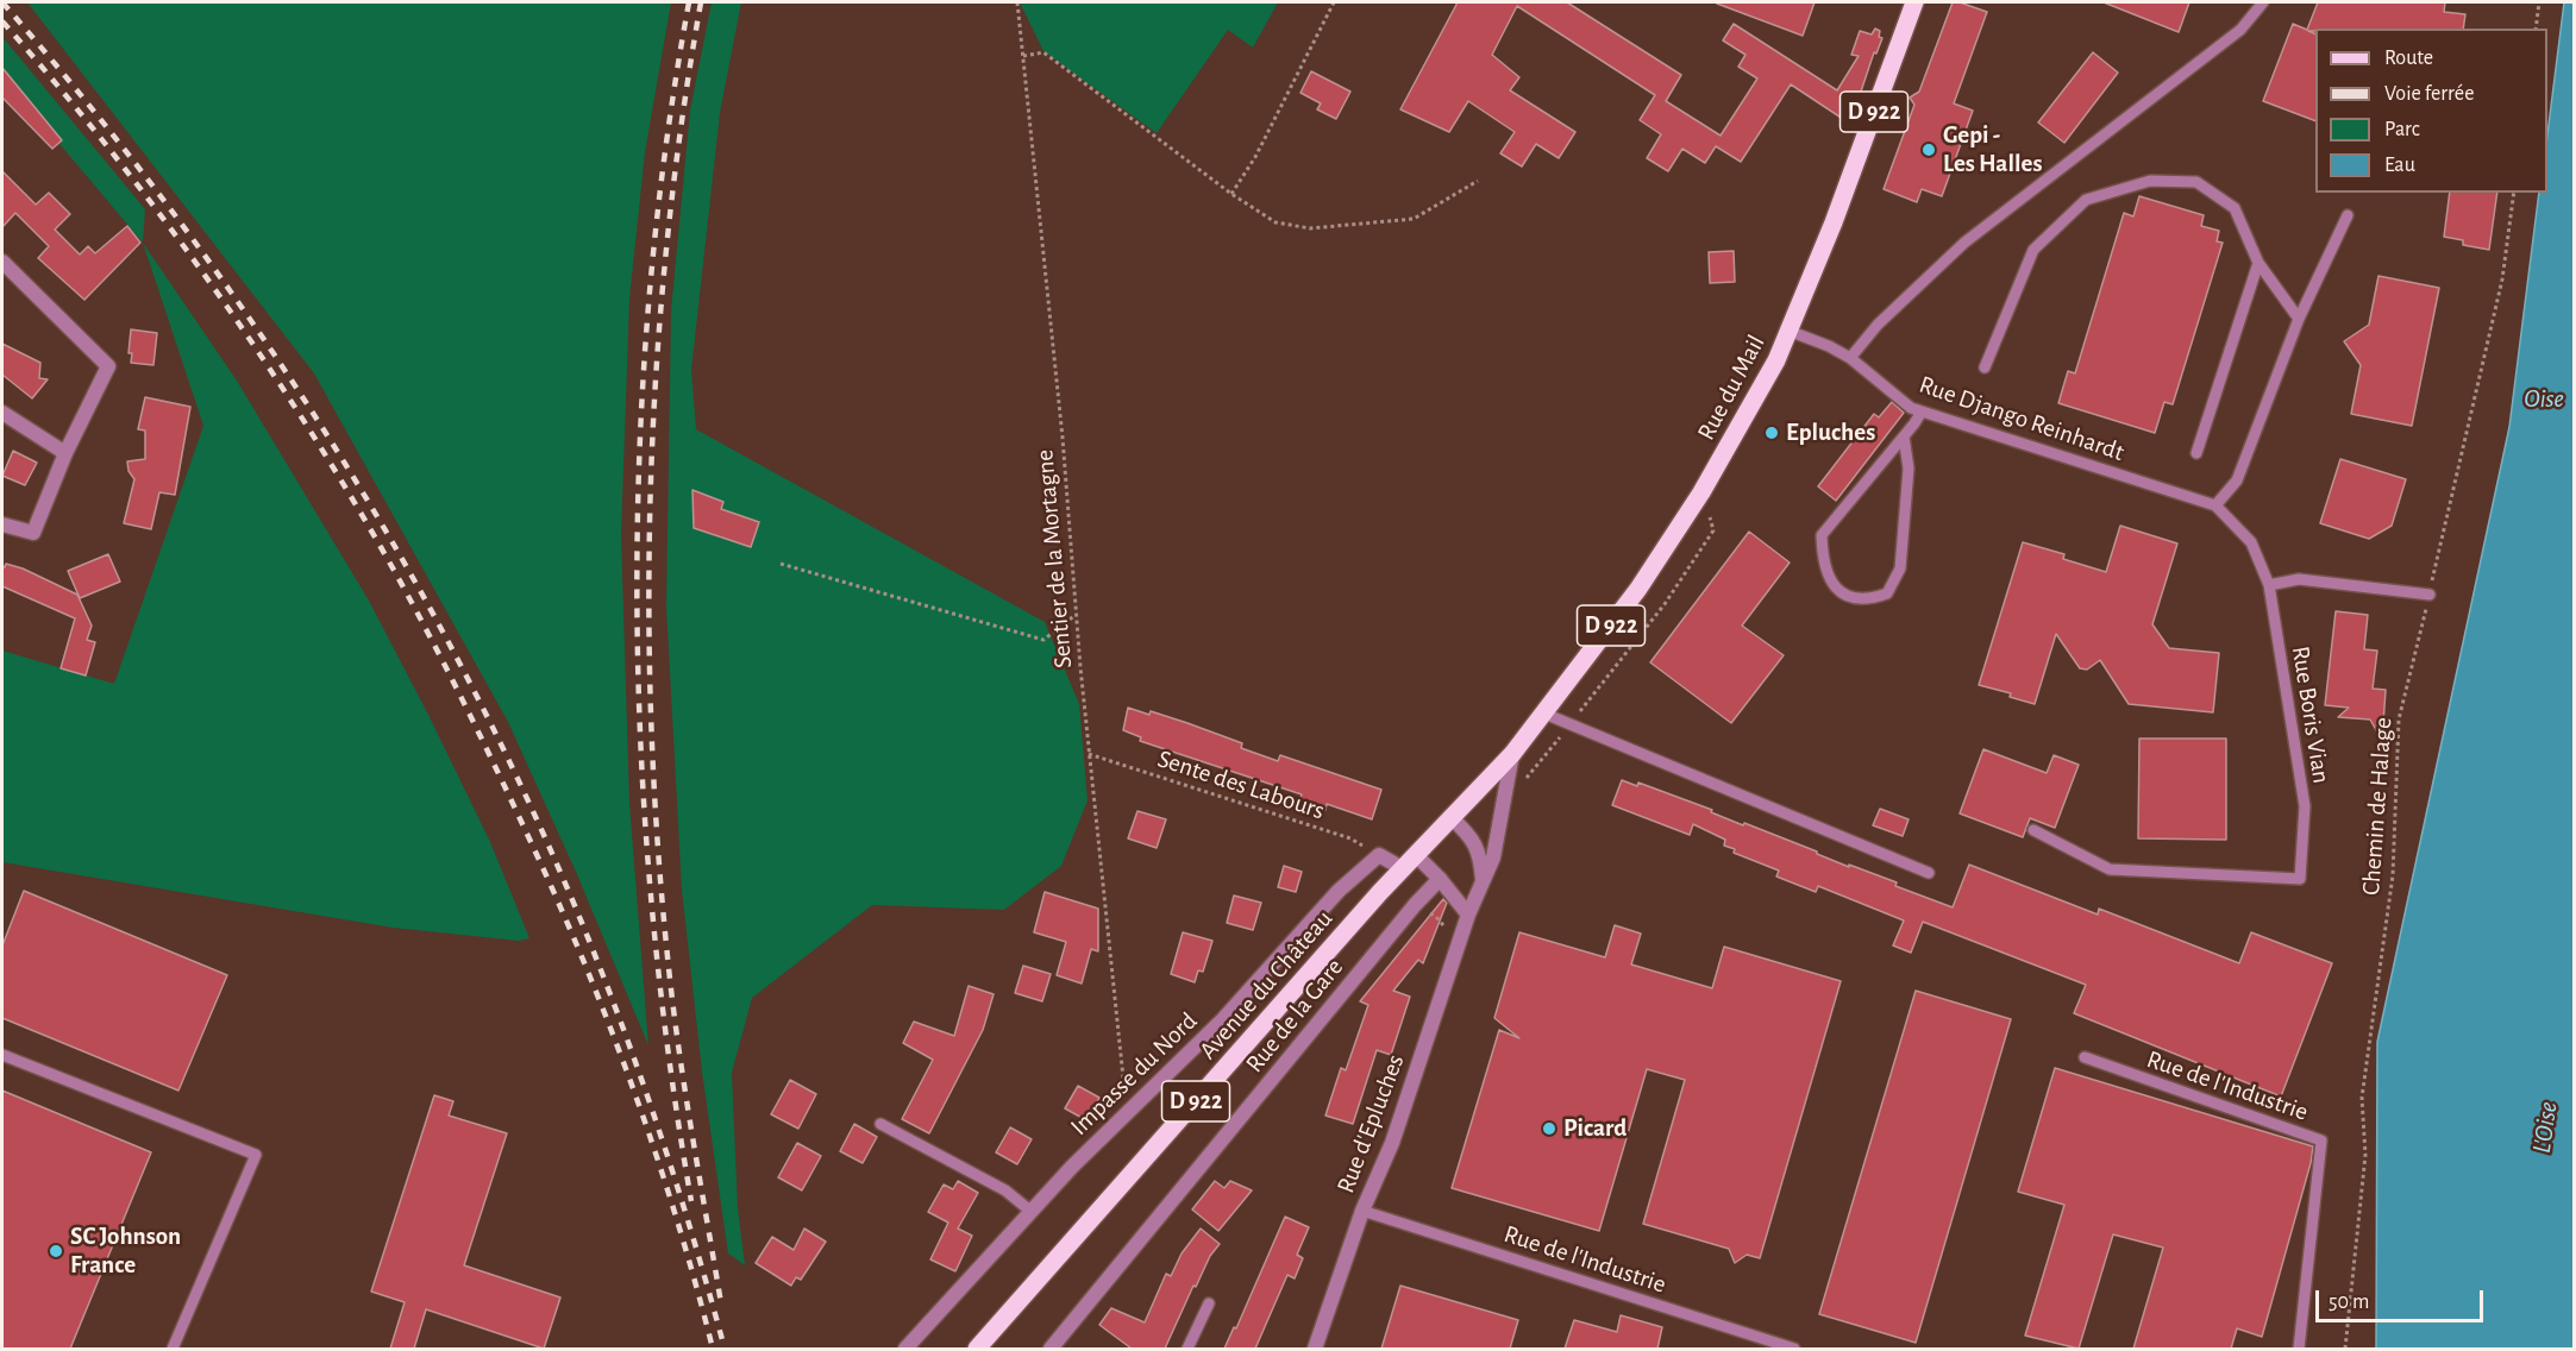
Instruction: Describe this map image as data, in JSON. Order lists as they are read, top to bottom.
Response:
{
  "streets": {
    "main road": ["D 922", "Rue du Mail", "Avenue du Château"],
    "street": ["Rue de la Gare", "Impasse du Nord", "Rue d'Epluches"],
    "lane": ["Rue Django Reinhardt", "Rue Boris Vian", "Rue de l'Industrie"],
    "path": ["Sentier de la Mortagne", "Sente des Labours", "Chemin de Halage"]
  },
  "crossings": [
    ["Rue du Mail", "Rue Django Reinhardt"],
    ["Rue du Mail", "Avenue du Château"],
    ["Rue du Mail", "Rue d'Epluches"],
    ["Rue Django Reinhardt", "Rue Boris Vian"],
    ["Sentier de la Mortagne", "Sente des Labours"],
    ["Sentier de la Mortagne", "Impasse du Nord"],
    ["Sente des Labours", "Impasse du Nord"],
    ["Avenue du Château", "Rue d'Epluches"],
    ["Rue de l'Industrie", "Rue d'Epluches"]
  ],
  "water": ["Oise", "L'Oise"],
  "places": [
    "Gepi - Les Halles",
    "Epluches",
    "Picard",
    "SC Johnson France"
  ],
  "legend": [
    "Route",
    "Voie ferrée",
    "Parc",
    "Eau"
  ],
  "scale_bar": "50 m"
}
